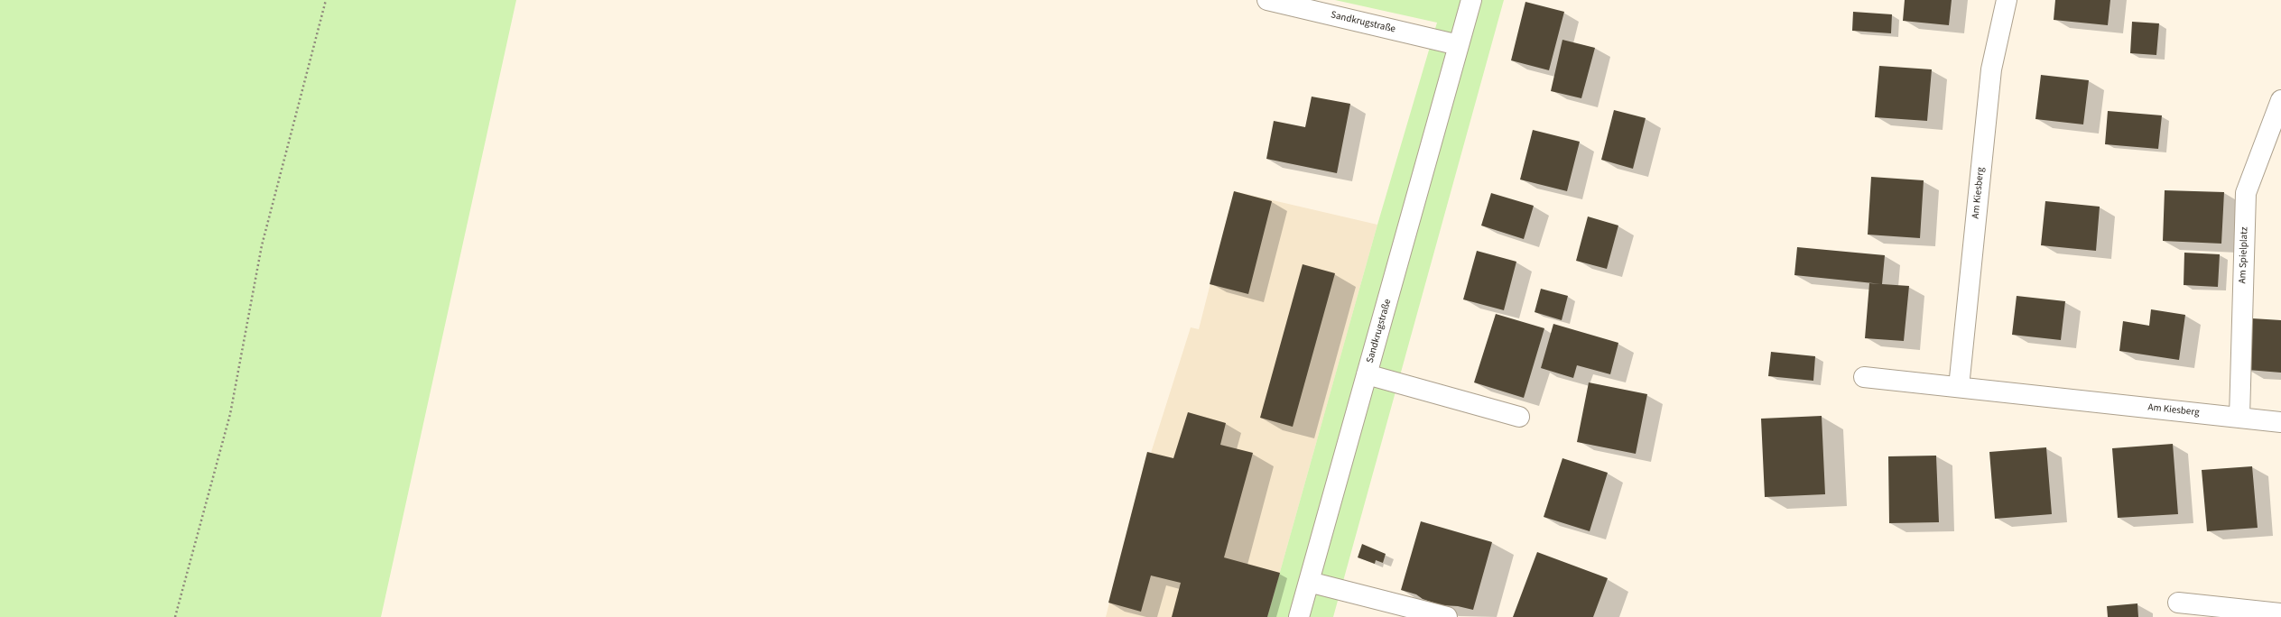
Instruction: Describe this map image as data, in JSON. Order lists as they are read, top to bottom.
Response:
{
  "streets": {
    "street": ["Sandkrugstraße", "Am Kiesberg", "Am Spielplatz"]
  },
  "crossings": [
    ["Am Kiesberg", "Am Spielplatz"]
  ]
}
